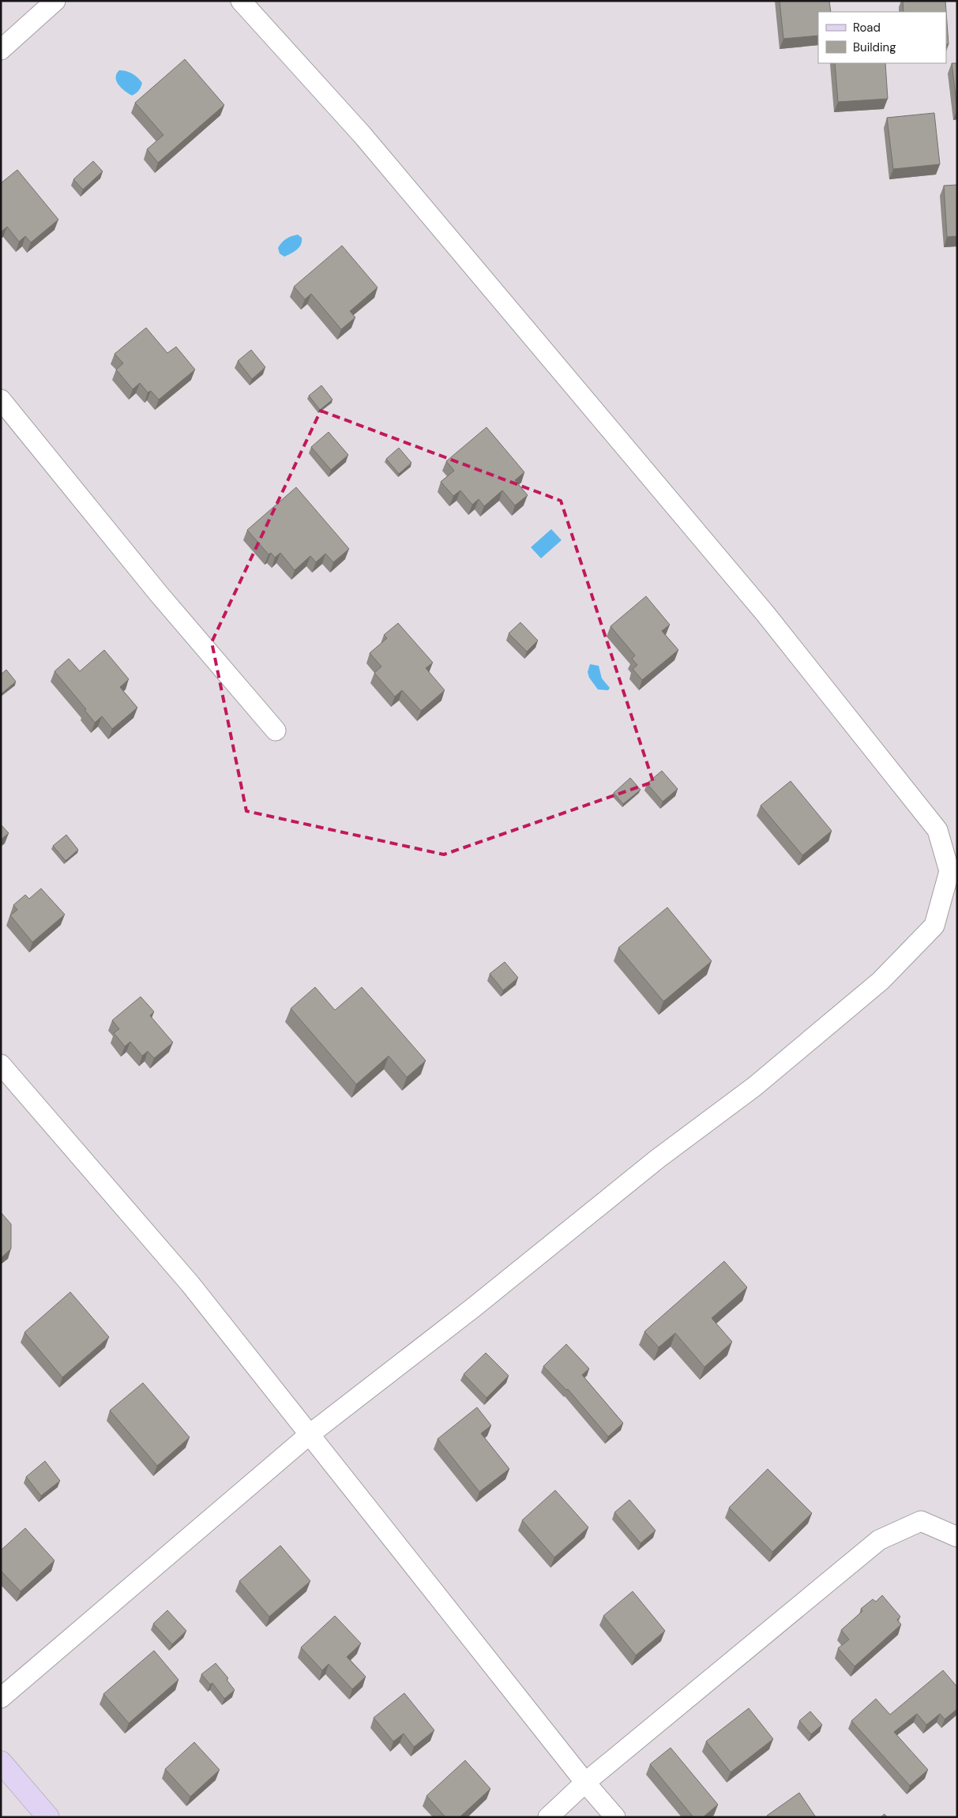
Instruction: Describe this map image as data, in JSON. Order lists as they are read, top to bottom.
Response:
{
  "legend": ["Road", "Building"]
}
